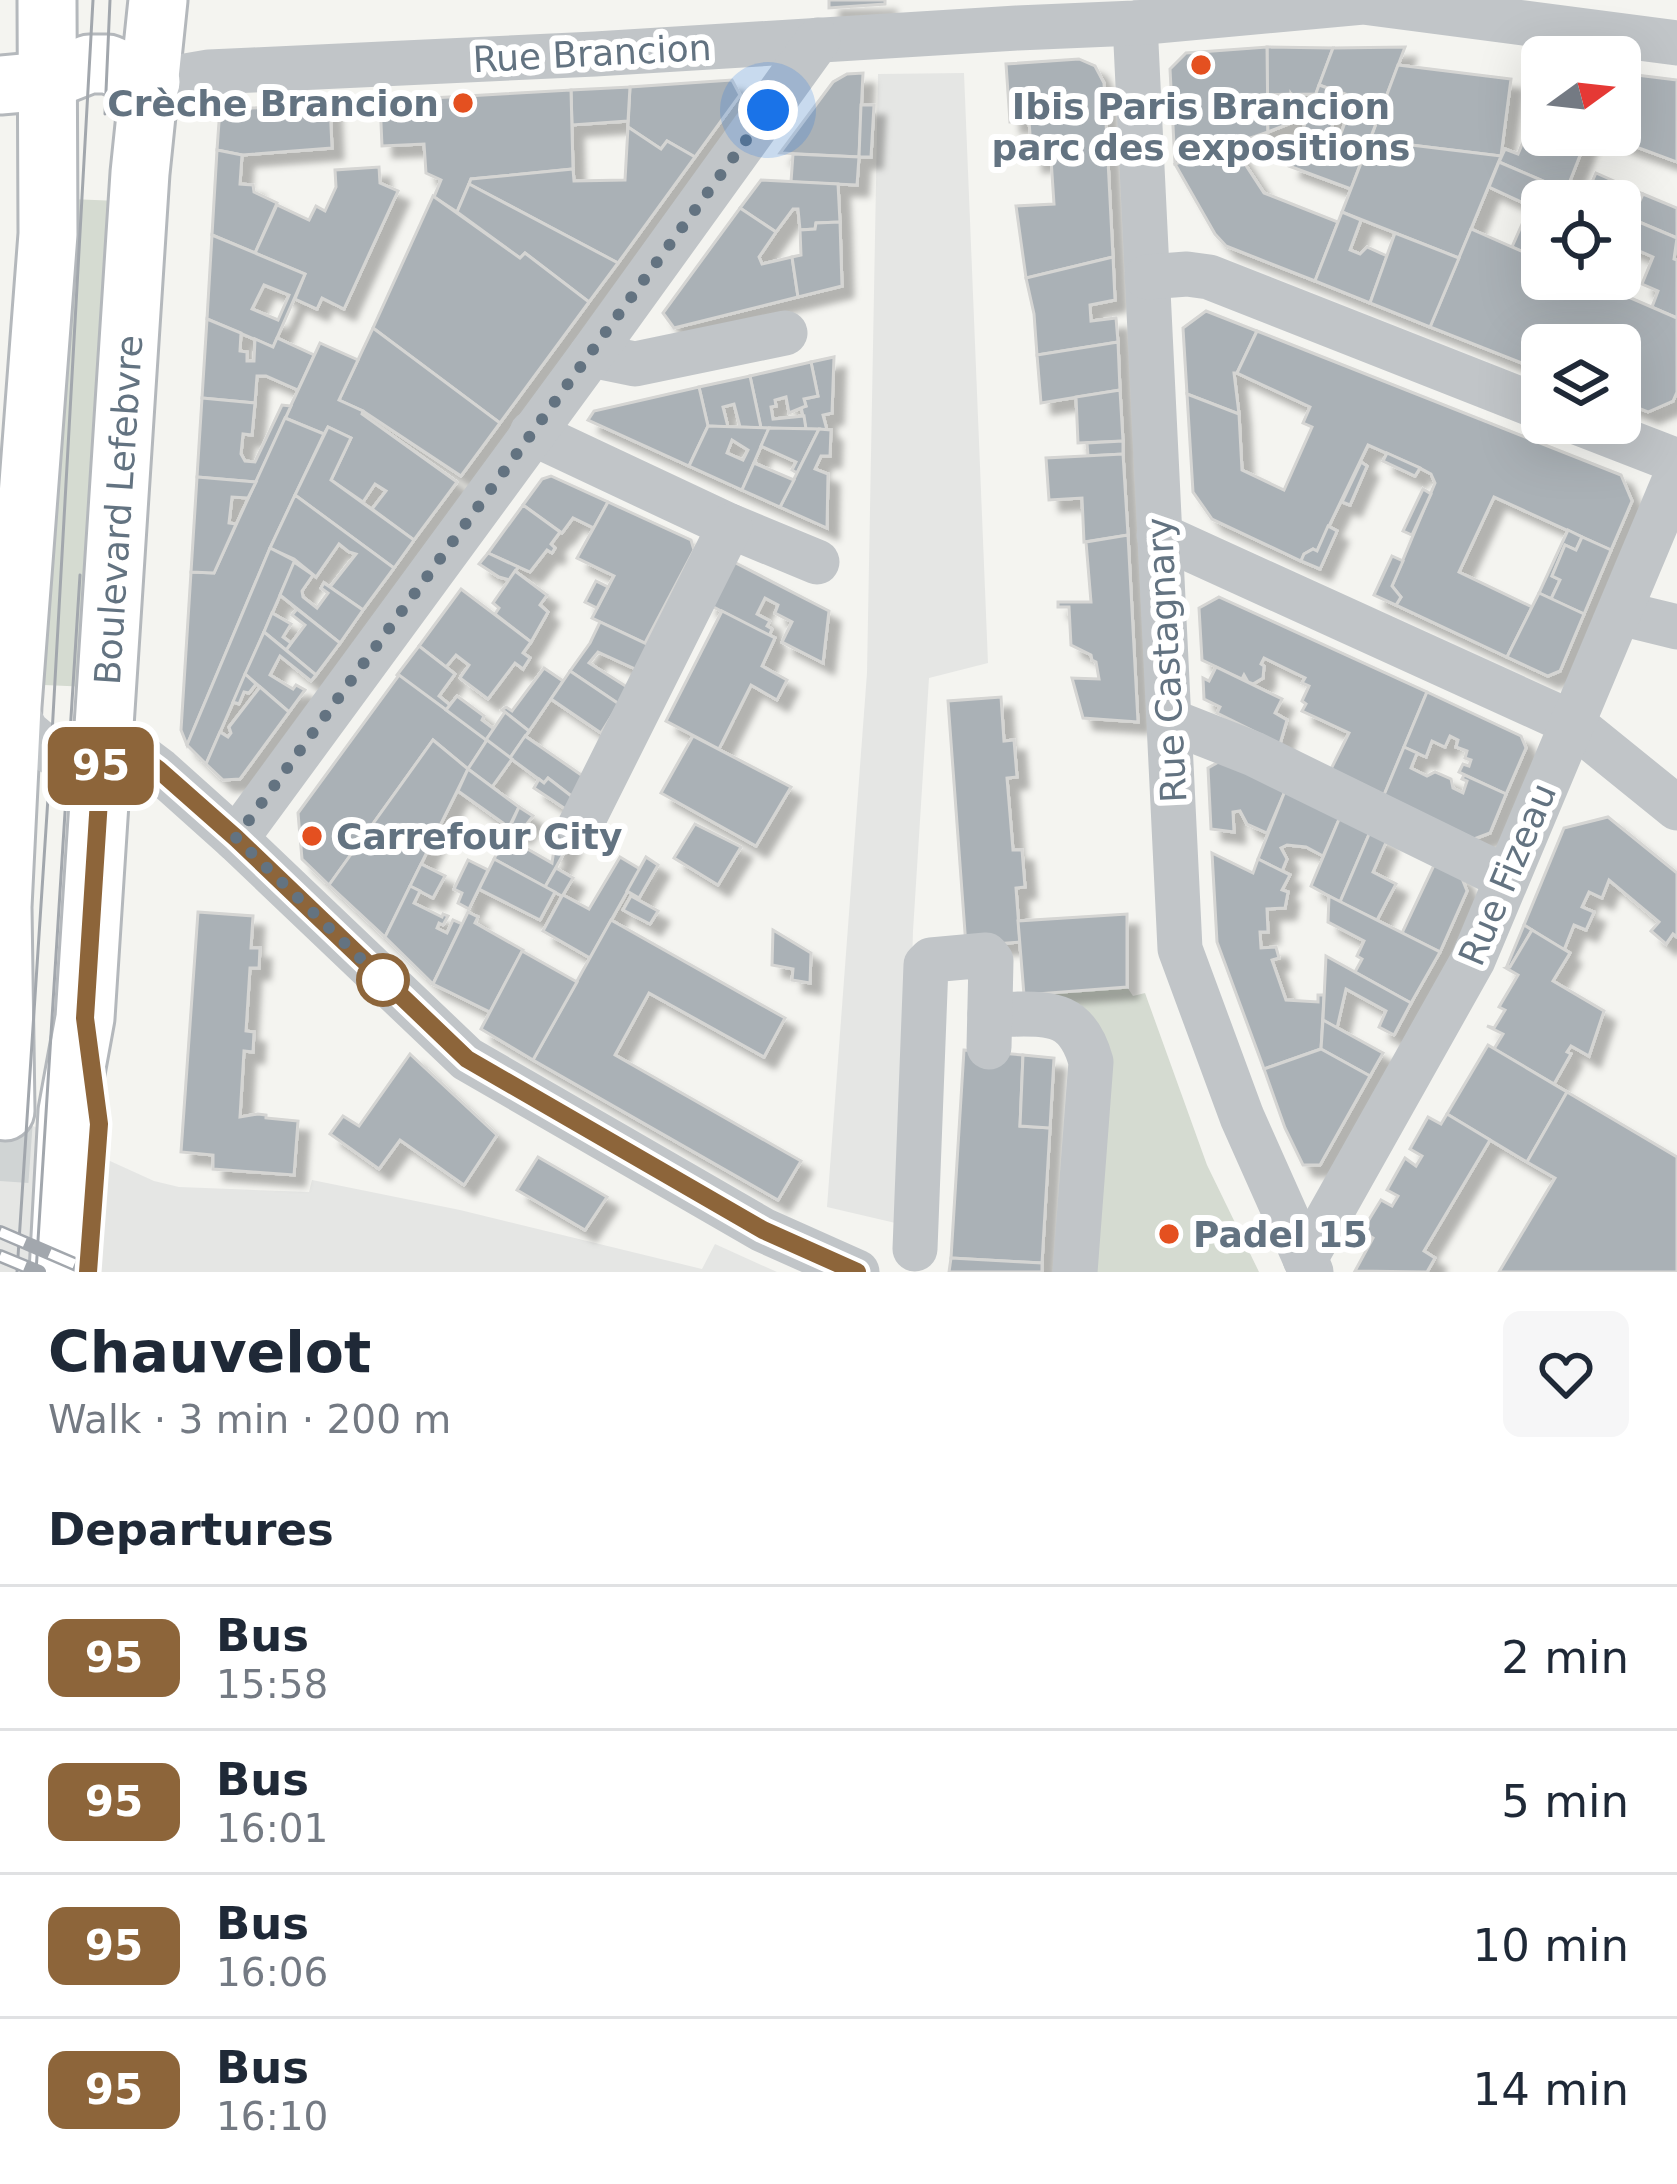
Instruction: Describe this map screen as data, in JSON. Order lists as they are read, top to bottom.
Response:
{
  "streets": {
    "main road": ["Boulevard Lefebvre"],
    "street": ["Rue Brancion", "Rue Castagnary", "Rue Fizeau"]
  },
  "crossings": [
    ["Rue Brancion", "Boulevard Lefebvre"],
    ["Rue Brancion", "Rue Castagnary"],
    ["Rue Castagnary", "Rue Fizeau"]
  ],
  "places": [
    "Ibis Paris Brancion parc des expositions",
    "Crèche Brancion",
    "Carrefour City",
    "Padel 15"
  ],
  "lines": ["bus line 95"],
  "north": "right",
  "page": {
    "on_map": "95",
    "heading": [
      ["Chauvelot", "Walk · 3 min · 200 m"],
      "Departures"
    ],
    "list": [
      {
        "mark": "95",
        "name": "Bus",
        "note": "15:58",
        "value": "2 min"
      },
      {
        "mark": "95",
        "name": "Bus",
        "note": "16:01",
        "value": "5 min"
      },
      {
        "mark": "95",
        "name": "Bus",
        "note": "16:06",
        "value": "10 min"
      },
      {
        "mark": "95",
        "name": "Bus",
        "note": "16:10",
        "value": "14 min"
      }
    ]
  }
}
